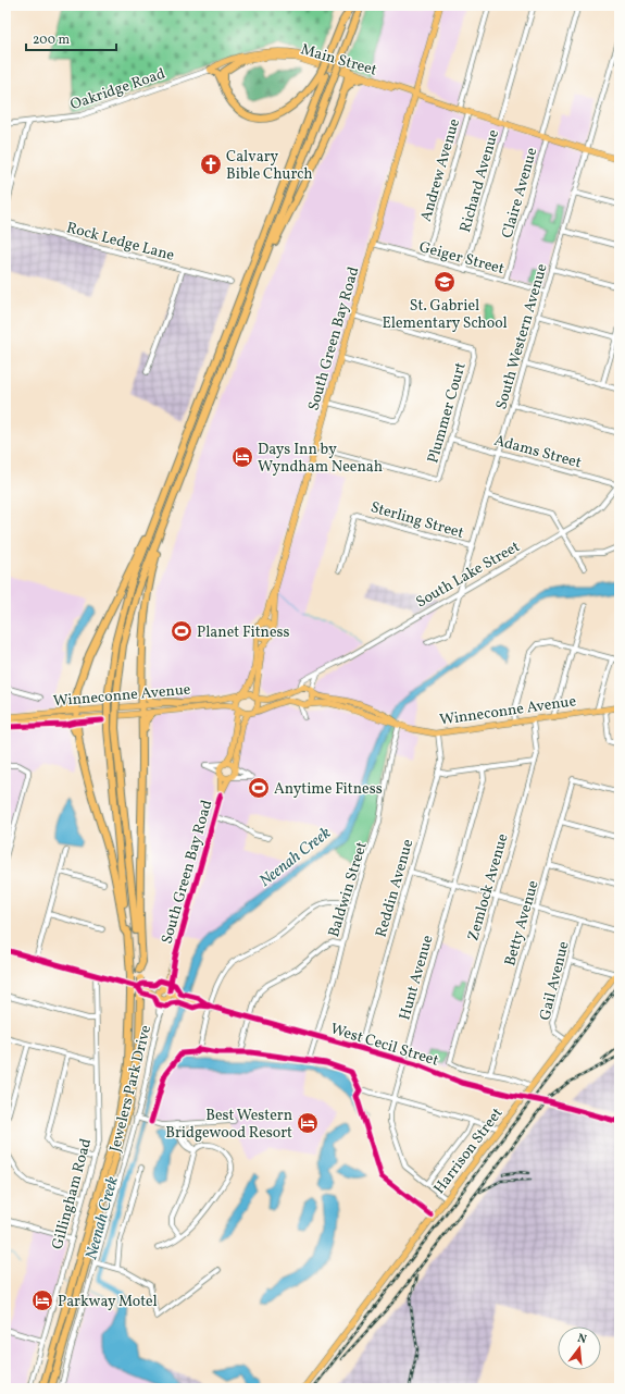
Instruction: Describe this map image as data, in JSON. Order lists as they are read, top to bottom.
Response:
{
  "streets": {
    "main road": [
      "Main Street",
      "South Green Bay Road",
      "Winneconne Avenue",
      "West Cecil Street",
      "Harrison Street"
    ],
    "street": [
      "Oakridge Road",
      "Andrew Avenue",
      "Richard Avenue",
      "Claire Avenue",
      "Rock Ledge Lane",
      "Geiger Street",
      "South Western Avenue",
      "Plummer Court",
      "Adams Street",
      "Sterling Street",
      "South Lake Street",
      "Zemlock Avenue",
      "Reddin Avenue",
      "Baldwin Street",
      "Betty Avenue",
      "Hunt Avenue",
      "Gail Avenue",
      "Jewelers Park Drive",
      "Gillingham Road"
    ]
  },
  "crossings": [
    ["Main Street", "Oakridge Road"],
    ["Main Street", "Andrew Avenue"],
    ["Main Street", "Richard Avenue"],
    ["Main Street", "Claire Avenue"],
    ["Main Street", "South Western Avenue"],
    ["Main Street", "South Green Bay Road"],
    ["Andrew Avenue", "Geiger Street"],
    ["Richard Avenue", "Geiger Street"],
    ["Claire Avenue", "Geiger Street"],
    ["Geiger Street", "South Western Avenue"],
    ["Geiger Street", "South Green Bay Road"],
    ["South Western Avenue", "Adams Street"],
    ["South Western Avenue", "Sterling Street"],
    ["South Western Avenue", "South Lake Street"],
    ["South Green Bay Road", "Plummer Court"],
    ["South Green Bay Road", "Jewelers Park Drive"],
    ["Plummer Court", "Adams Street"],
    ["Adams Street", "South Lake Street"],
    ["Winneconne Avenue", "Zemlock Avenue"],
    ["Winneconne Avenue", "Reddin Avenue"],
    ["Winneconne Avenue", "Baldwin Street"],
    ["Zemlock Avenue", "Betty Avenue"],
    ["Reddin Avenue", "West Cecil Street"],
    ["Baldwin Street", "West Cecil Street"],
    ["Hunt Avenue", "West Cecil Street"],
    ["Hunt Avenue", "Harrison Street"],
    ["Gail Avenue", "Harrison Street"]
  ],
  "water": ["Neenah Creek"],
  "places": {
    "church": ["Calvary Bible Church"],
    "school or university": ["St. Gabriel Elementary School"],
    "hotel": ["Days Inn by Wyndham Neenah", "Best Western Bridgewood Resort", "Parkway Motel"],
    "sports": ["Planet Fitness", "Anytime Fitness"]
  },
  "scale_bar": "200 m",
  "north": "top"
}
